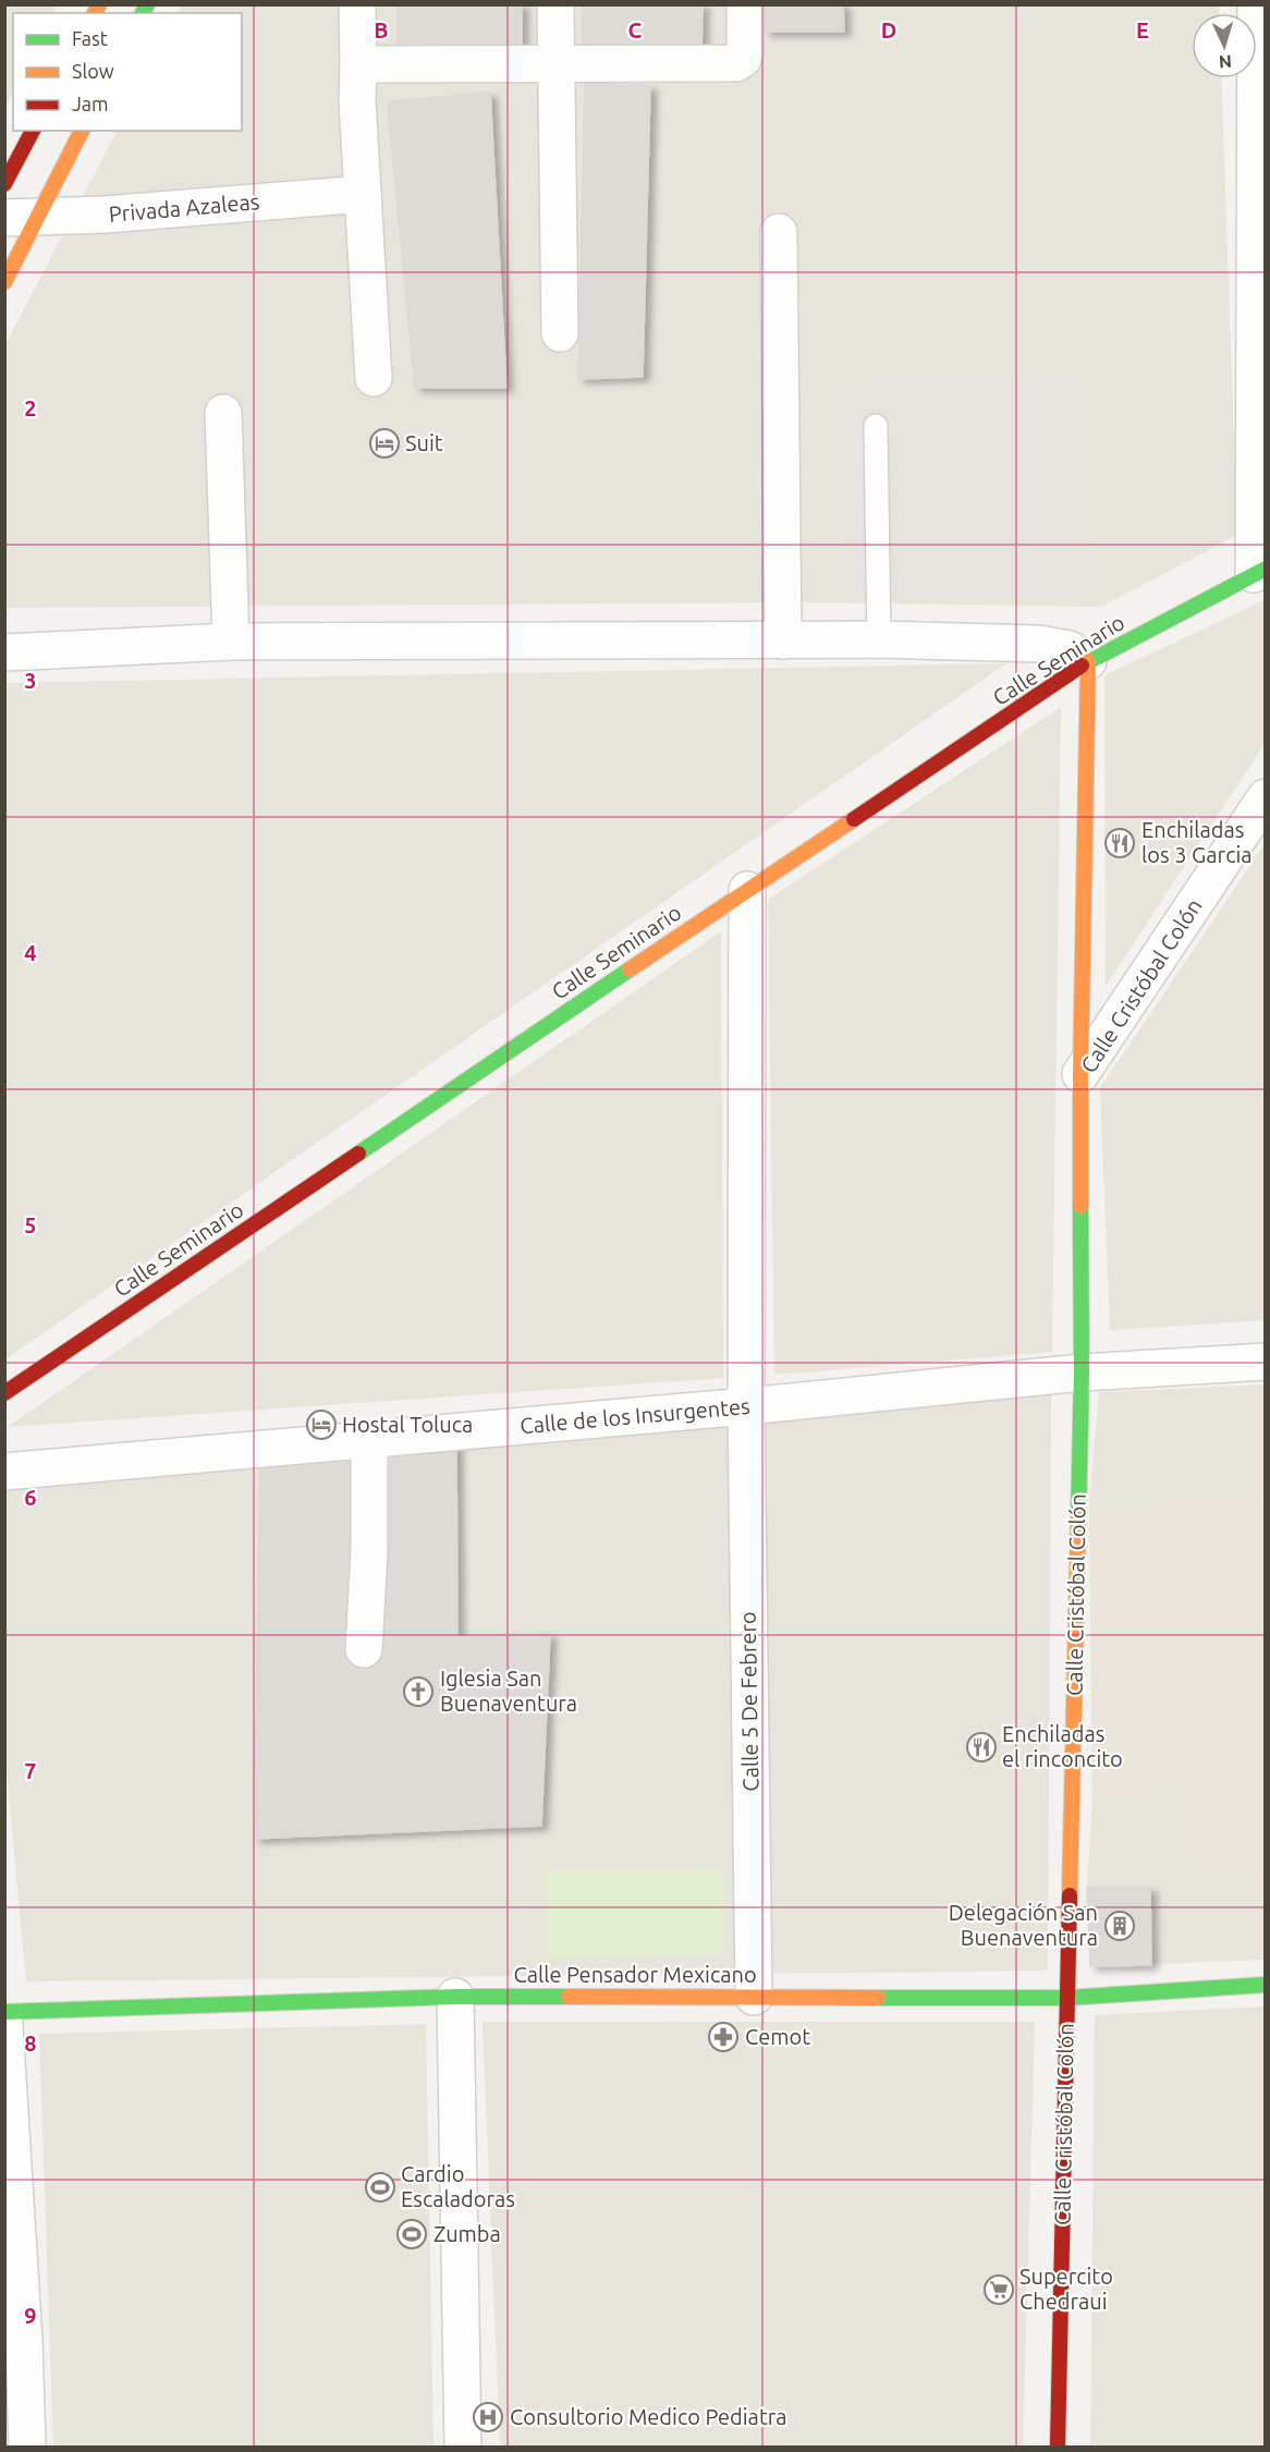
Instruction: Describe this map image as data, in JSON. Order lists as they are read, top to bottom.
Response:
{
  "streets": {
    "street": [
      "Privada Azaleas",
      "Calle Seminario",
      "Calle Cristóbal Colón",
      "Calle de los Insurgentes",
      "Calle 5 De Febrero",
      "Calle Pensador Mexicano"
    ]
  },
  "crossings": [
    ["Calle Seminario", "Calle 5 De Febrero"],
    ["Calle Cristóbal Colón", "Calle de los Insurgentes"],
    ["Calle Cristóbal Colón", "Calle Pensador Mexicano"],
    ["Calle de los Insurgentes", "Calle 5 De Febrero"],
    ["Calle 5 De Febrero", "Calle Pensador Mexicano"]
  ],
  "places": {
    "hotel": ["Suit", "Hostal Toluca"],
    "restaurant": ["Enchiladas los 3 Garcia", "Enchiladas el rinconcito"],
    "church": ["Iglesia San Buenaventura"],
    "building": ["Delegación San Buenaventura"],
    "pharmacy": ["Cemot"],
    "sports": ["Cardio Escaladoras", "Zumba"],
    "supermarket": ["Supercito Chedraui"],
    "hospital": ["Consultorio Medico Pediatra"]
  },
  "legend": ["Fast", "Slow", "Jam"],
  "north": "bottom",
  "grid": {
    "columns": [
      "B",
      "C",
      "D",
      "E"
    ],
    "rows": [
      "2",
      "3",
      "4",
      "5",
      "6",
      "7",
      "8",
      "9"
    ]
  }
}
